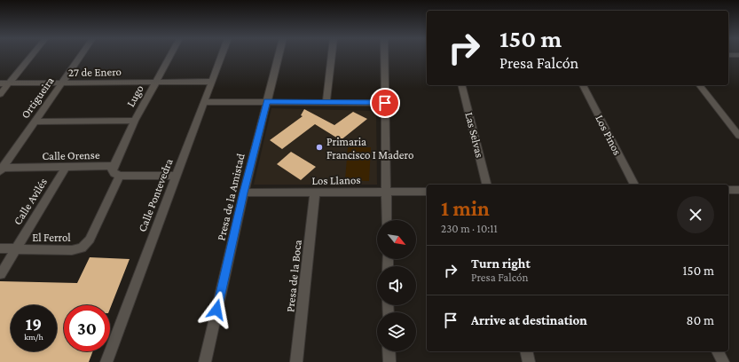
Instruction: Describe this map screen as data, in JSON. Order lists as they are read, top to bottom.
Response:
{
  "streets": {
    "street": [
      "27 de Enero",
      "Lugo",
      "Ortigueira",
      "Las Selvas",
      "Los Pinos",
      "Calle Orense",
      "Los Llanos",
      "Calle Pontevedra",
      "Presa de la Amistad",
      "Calle Avilés",
      "El Ferrol",
      "Presa de la Boca"
    ]
  },
  "crossings": [
    ["27 de Enero", "Lugo"],
    ["27 de Enero", "Ortigueira"],
    ["27 de Enero", "Calle Pontevedra"],
    ["Lugo", "Calle Orense"],
    ["Ortigueira", "Calle Orense"],
    ["Calle Orense", "Calle Avilés"],
    ["Calle Orense", "El Ferrol"],
    ["Los Llanos", "Presa de la Amistad"],
    ["Los Llanos", "Presa de la Boca"],
    ["Calle Avilés", "El Ferrol"]
  ],
  "places": ["Primaria Francisco I Madero"],
  "north": "bottom right",
  "page": {
    "turn": ["150 m", "Presa Falcón"],
    "heading": ["1 min", "230 m · 10:11"],
    "list": [
      {
        "name": "Turn right",
        "note": "Presa Falcón",
        "value": "150 m"
      },
      {
        "name": "Arrive at destination",
        "value": "80 m"
      }
    ],
    "speed": "19 km/h",
    "limit": "30"
  }
}
